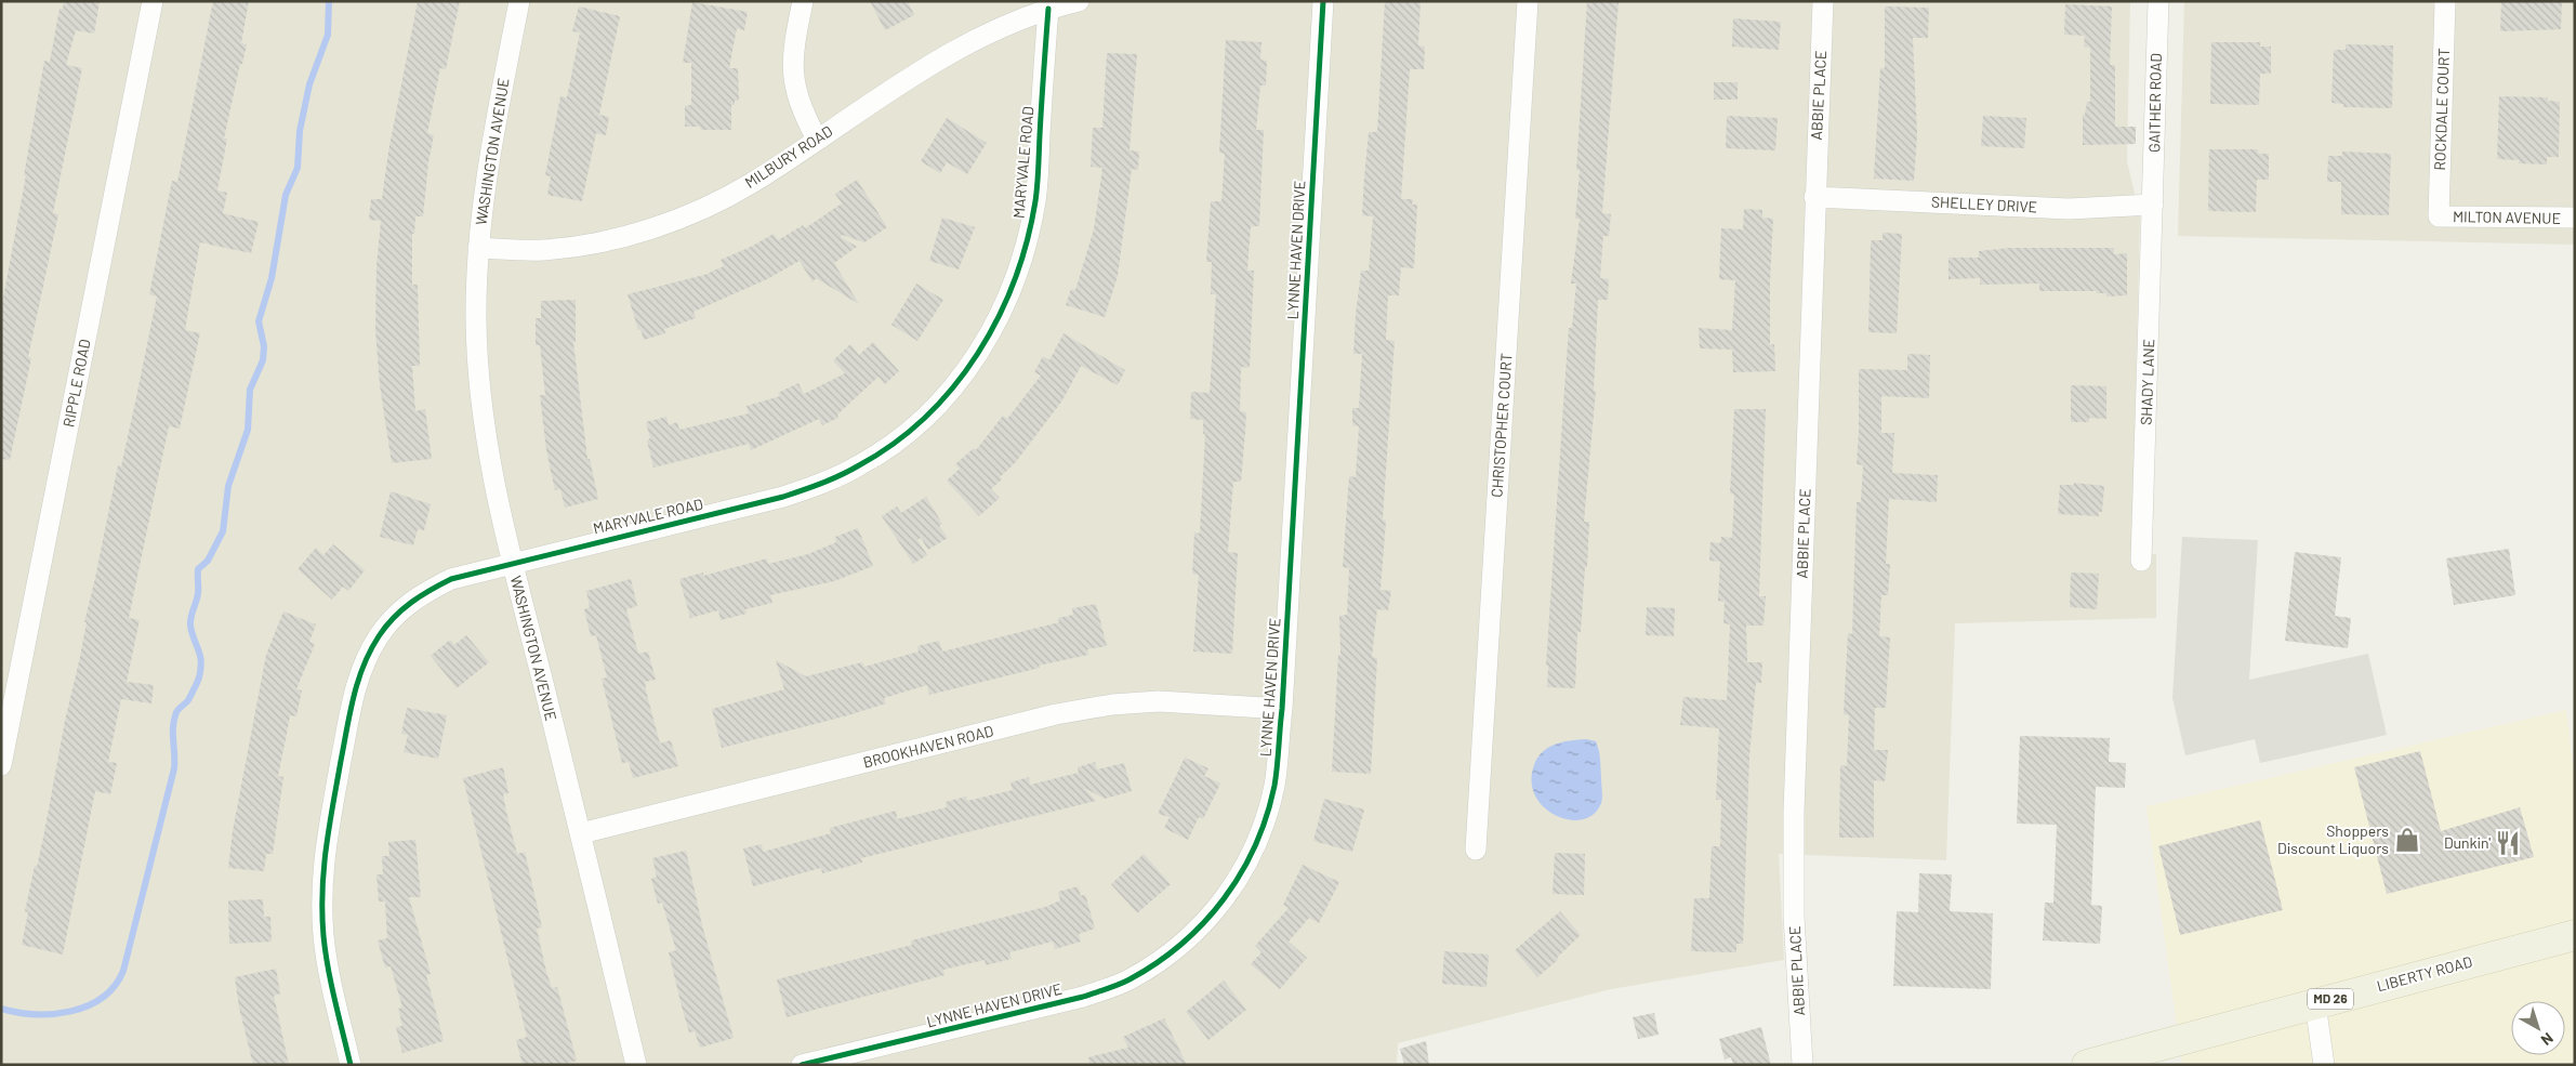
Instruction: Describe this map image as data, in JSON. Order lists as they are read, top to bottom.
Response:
{
  "streets": {
    "main road": ["LIBERTY ROAD", "MD 26"],
    "street": [
      "ABBIE PLACE",
      "GAITHER ROAD",
      "ROCKDALE COURT",
      "WASHINGTON AVENUE",
      "MILBURY ROAD",
      "MARYVALE ROAD",
      "SHELLEY DRIVE",
      "MILTON AVENUE",
      "LYNNE HAVEN DRIVE",
      "SHADY LANE",
      "RIPPLE ROAD",
      "CHRISTOPHER COURT",
      "BROOKHAVEN ROAD"
    ]
  },
  "crossings": [
    ["ABBIE PLACE", "SHELLEY DRIVE"],
    ["GAITHER ROAD", "SHELLEY DRIVE"],
    ["GAITHER ROAD", "SHADY LANE"],
    ["ROCKDALE COURT", "MILTON AVENUE"],
    ["WASHINGTON AVENUE", "MILBURY ROAD"],
    ["WASHINGTON AVENUE", "MARYVALE ROAD"],
    ["WASHINGTON AVENUE", "BROOKHAVEN ROAD"],
    ["MILBURY ROAD", "MARYVALE ROAD"],
    ["SHELLEY DRIVE", "SHADY LANE"],
    ["LYNNE HAVEN DRIVE", "BROOKHAVEN ROAD"]
  ],
  "places": {
    "shop": ["Shoppers Discount Liquors"],
    "restaurant": ["Dunkin'"]
  },
  "north": "bottom right"
}
